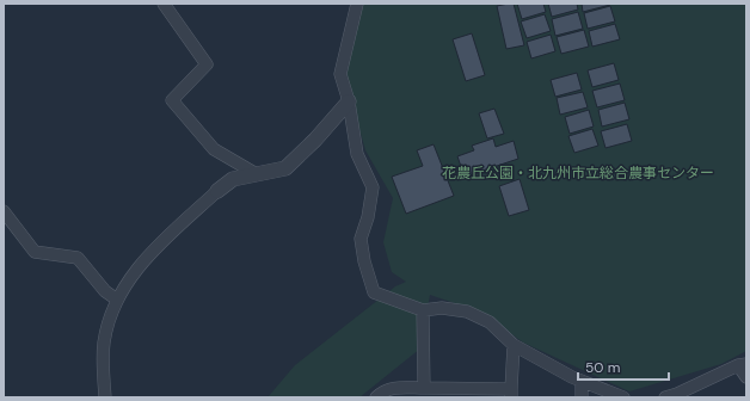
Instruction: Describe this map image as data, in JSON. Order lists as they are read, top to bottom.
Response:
{
  "parks": ["花農丘公園・北九州市立総合農事センター"],
  "scale_bar": "50 m"
}
